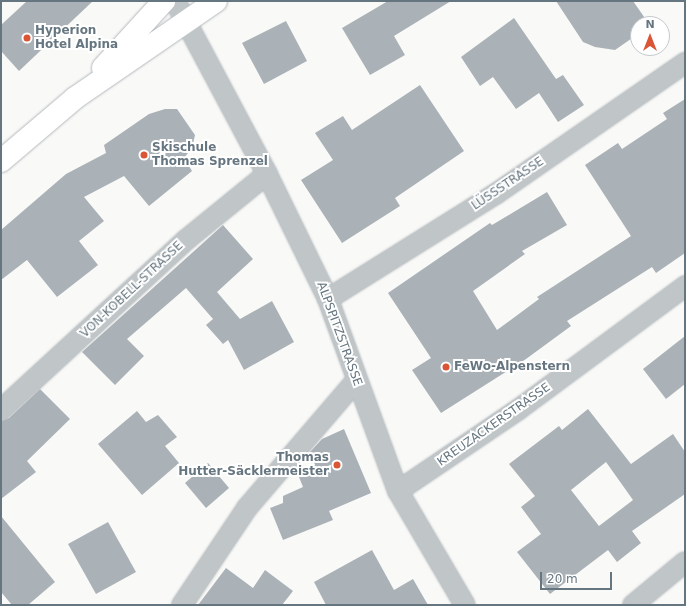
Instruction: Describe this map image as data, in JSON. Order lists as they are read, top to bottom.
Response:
{
  "streets": {
    "street": [
      "LÜSSSTRASSE",
      "VON-KOBELL-STRASSE",
      "ALPSPITZSTRASSE",
      "KREUZACKERSTRASSE"
    ]
  },
  "crossings": [
    ["LÜSSSTRASSE", "ALPSPITZSTRASSE"],
    ["VON-KOBELL-STRASSE", "ALPSPITZSTRASSE"],
    ["ALPSPITZSTRASSE", "KREUZACKERSTRASSE"]
  ],
  "places": [
    "Hyperion Hotel Alpina",
    "Skischule Thomas Sprenzel",
    "FeWo-Alpenstern",
    "Thomas Hutter-Säcklermeister"
  ],
  "scale_bar": "20 m",
  "north": "top"
}
